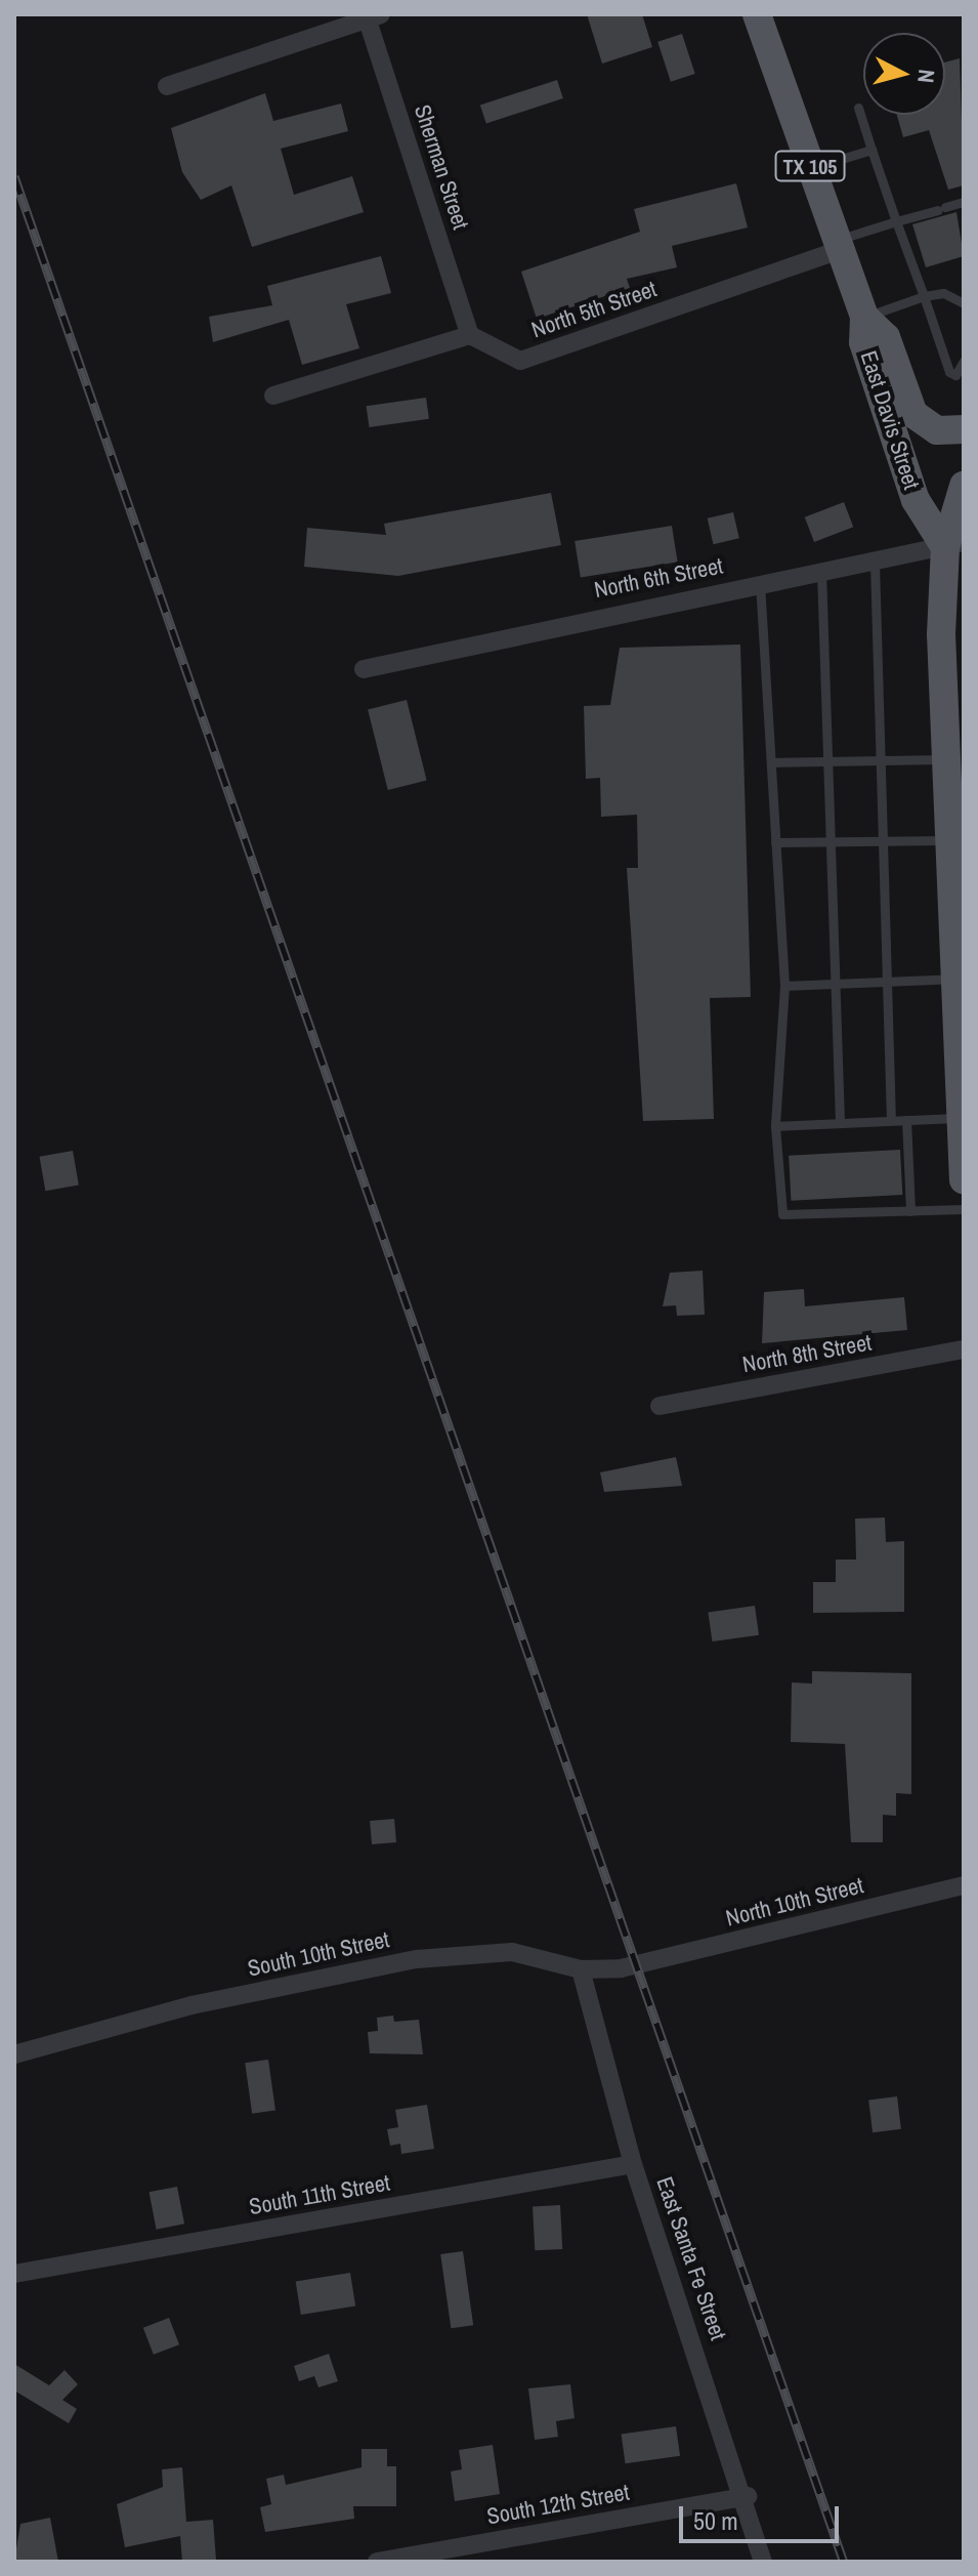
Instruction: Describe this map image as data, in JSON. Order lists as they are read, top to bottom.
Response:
{
  "streets": {
    "main road": ["TX 105", "East Davis Street"],
    "street": [
      "Sherman Street",
      "North 5th Street",
      "North 6th Street",
      "North 8th Street",
      "North 10th Street",
      "South 10th Street",
      "South 11th Street",
      "East Santa Fe Street",
      "South 12th Street"
    ]
  },
  "crossings": [
    ["Sherman Street", "North 5th Street"],
    ["North 5th Street", "East Davis Street"],
    ["East Davis Street", "North 6th Street"],
    ["North 10th Street", "South 10th Street"],
    ["South 10th Street", "East Santa Fe Street"],
    ["South 11th Street", "East Santa Fe Street"],
    ["East Santa Fe Street", "South 12th Street"]
  ],
  "scale_bar": "50 m",
  "north": "right"
}
